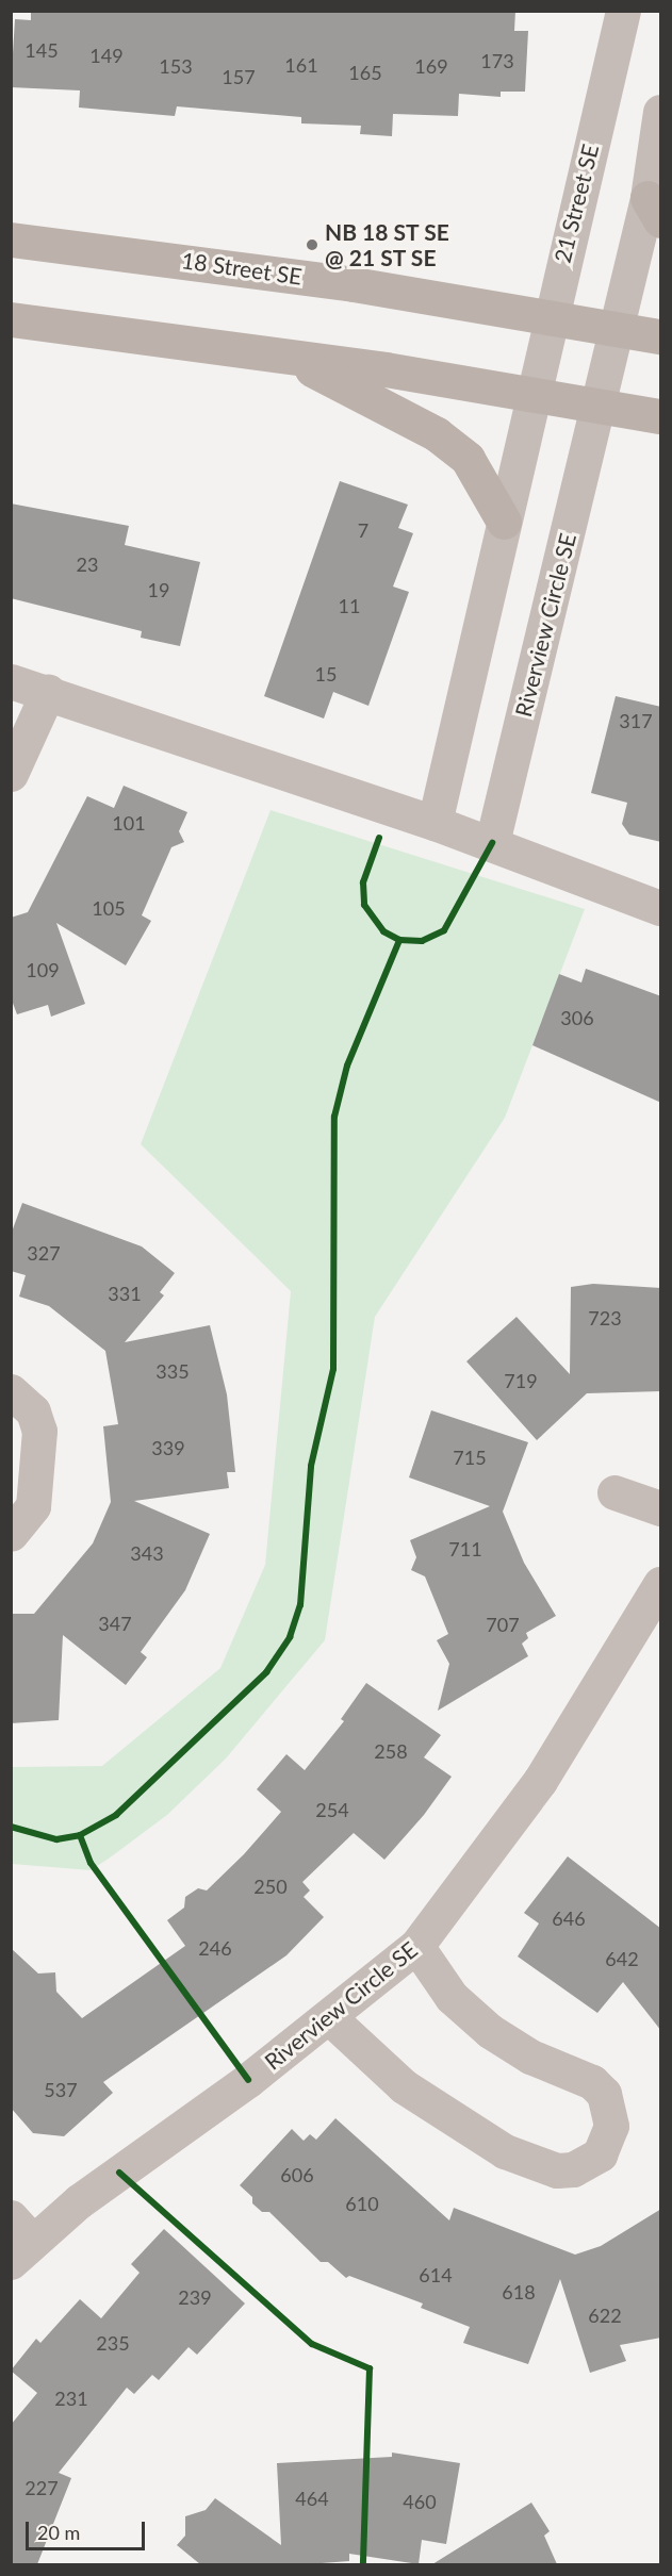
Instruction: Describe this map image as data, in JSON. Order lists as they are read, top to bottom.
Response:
{
  "streets": {
    "main road": ["18 Street SE"],
    "street": ["21 Street SE", "Riverview Circle SE"]
  },
  "crossings": [
    ["21 Street SE", "18 Street SE"]
  ],
  "places": ["NB 18 ST SE @ 21 ST SE"],
  "house_numbers": [
    "145",
    "149",
    "173",
    "161",
    "153",
    "169",
    "165",
    "157",
    "7",
    "23",
    "19",
    "11",
    "15",
    "317",
    "101",
    "105",
    "109",
    "306",
    "327",
    "331",
    "723",
    "335",
    "719",
    "339",
    "715",
    "711",
    "343",
    "347",
    "707",
    "258",
    "254",
    "250",
    "646",
    "246",
    "642",
    "537",
    "606",
    "610",
    "614",
    "618",
    "239",
    "622",
    "235",
    "231",
    "227",
    "464",
    "460"
  ],
  "scale_bar": "20 m"
}
